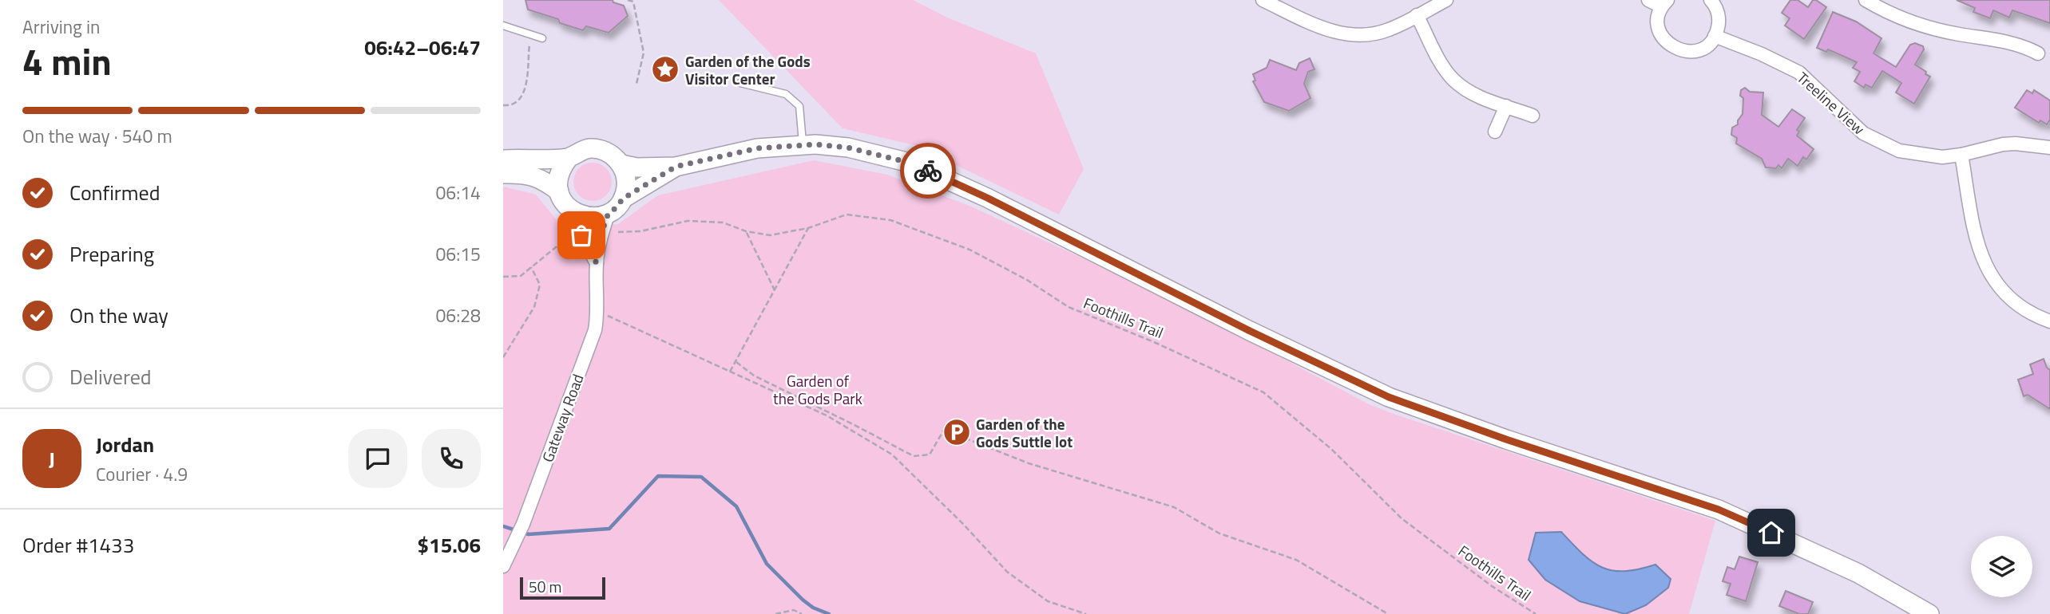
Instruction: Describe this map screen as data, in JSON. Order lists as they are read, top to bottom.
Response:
{
  "streets": {
    "street": ["Treeline View", "Gateway Road"],
    "path": ["Foothills Trail"]
  },
  "parks": ["Garden of the Gods Park"],
  "places": {
    "place": ["Garden of the Gods Visitor Center"],
    "parking": ["Garden of the Gods Suttle lot"]
  },
  "scale_bar": "50 m",
  "page": {
    "heading": ["4 min", "Arriving in", "06:42–06:47"],
    "panel": [
      "Jordan",
      "Courier · 4.9",
      "Order #1433",
      "$15.06"
    ],
    "bar": "On the way · 540 m",
    "list": [
      ["Confirmed", "06:14"],
      ["Preparing", "06:15"],
      ["On the way", "06:28"],
      "Delivered"
    ],
    "round": "J",
    "scale": "50 m"
  }
}
